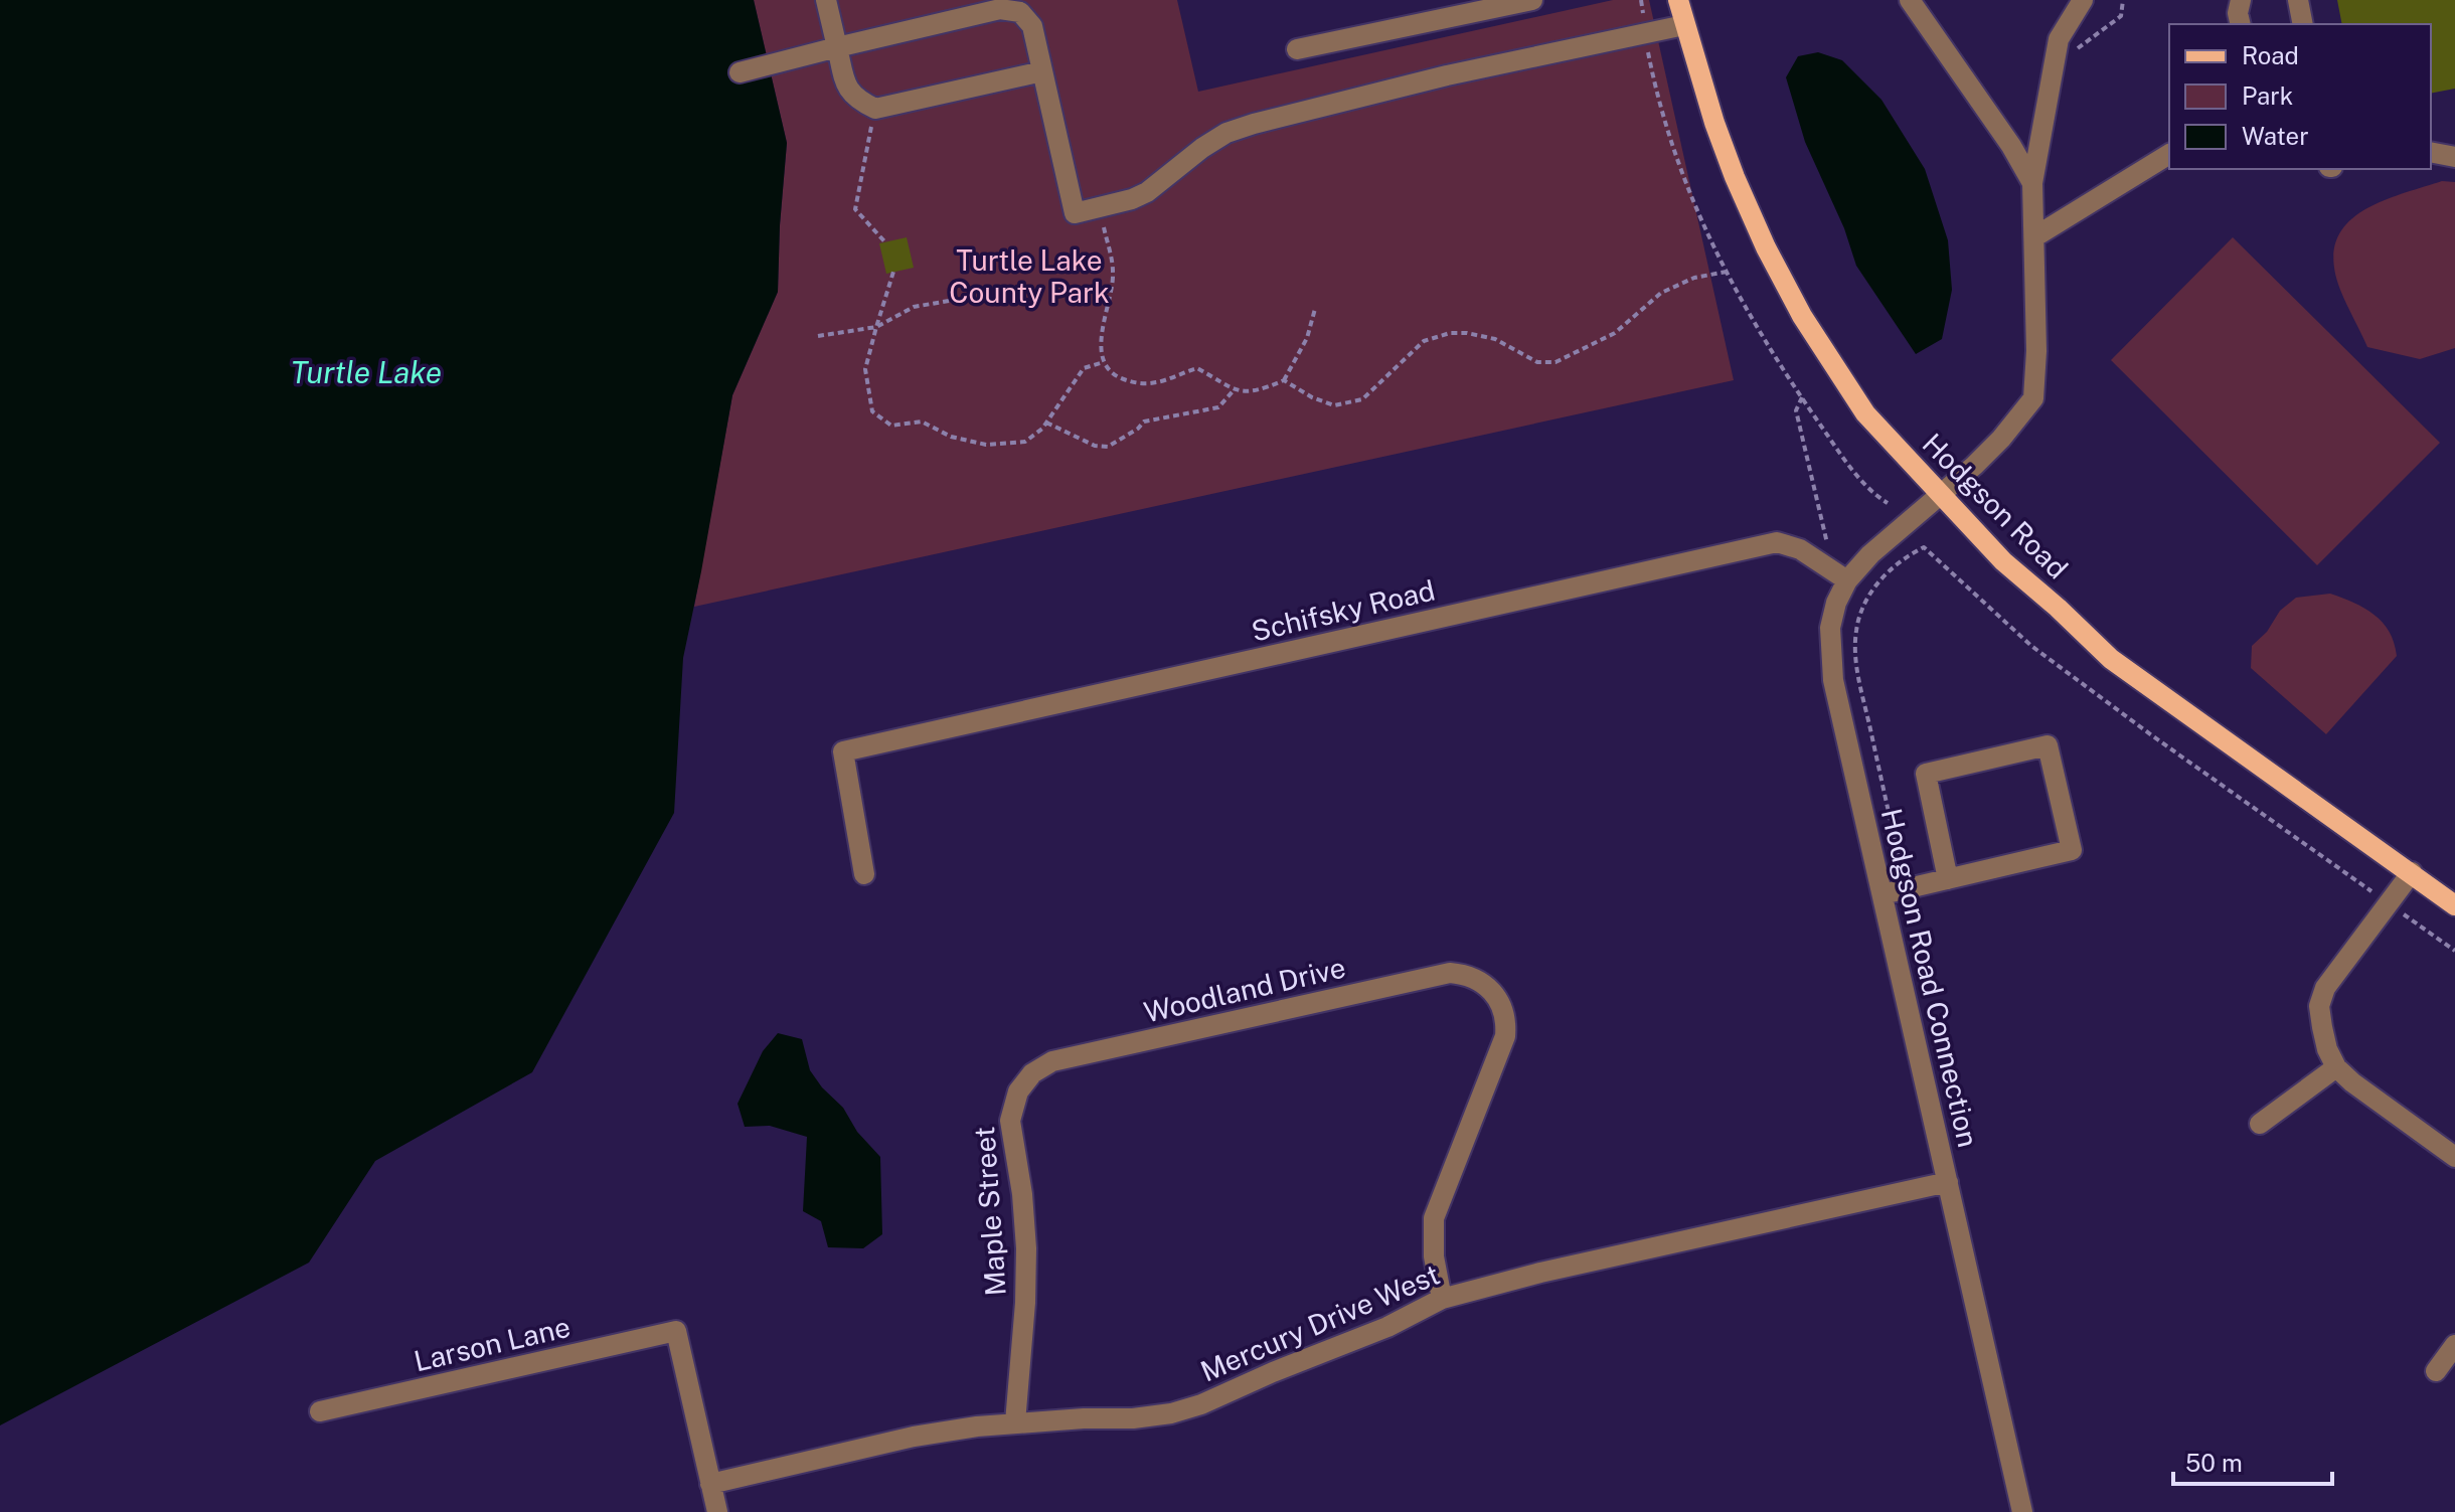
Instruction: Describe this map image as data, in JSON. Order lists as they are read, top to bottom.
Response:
{
  "streets": {
    "main road": ["Hodgson Road"],
    "street": [
      "Schifsky Road",
      "Hodgson Road Connection",
      "Woodland Drive",
      "Maple Street",
      "Mercury Drive West",
      "Larson Lane"
    ]
  },
  "crossings": [
    ["Hodgson Road", "Hodgson Road Connection"],
    ["Schifsky Road", "Hodgson Road Connection"],
    ["Hodgson Road Connection", "Mercury Drive West"],
    ["Woodland Drive", "Maple Street"],
    ["Woodland Drive", "Mercury Drive West"],
    ["Maple Street", "Mercury Drive West"],
    ["Mercury Drive West", "Larson Lane"]
  ],
  "water": ["Turtle Lake"],
  "parks": ["Turtle Lake County Park"],
  "legend": ["Road", "Park", "Water"],
  "scale_bar": "50 m"
}
